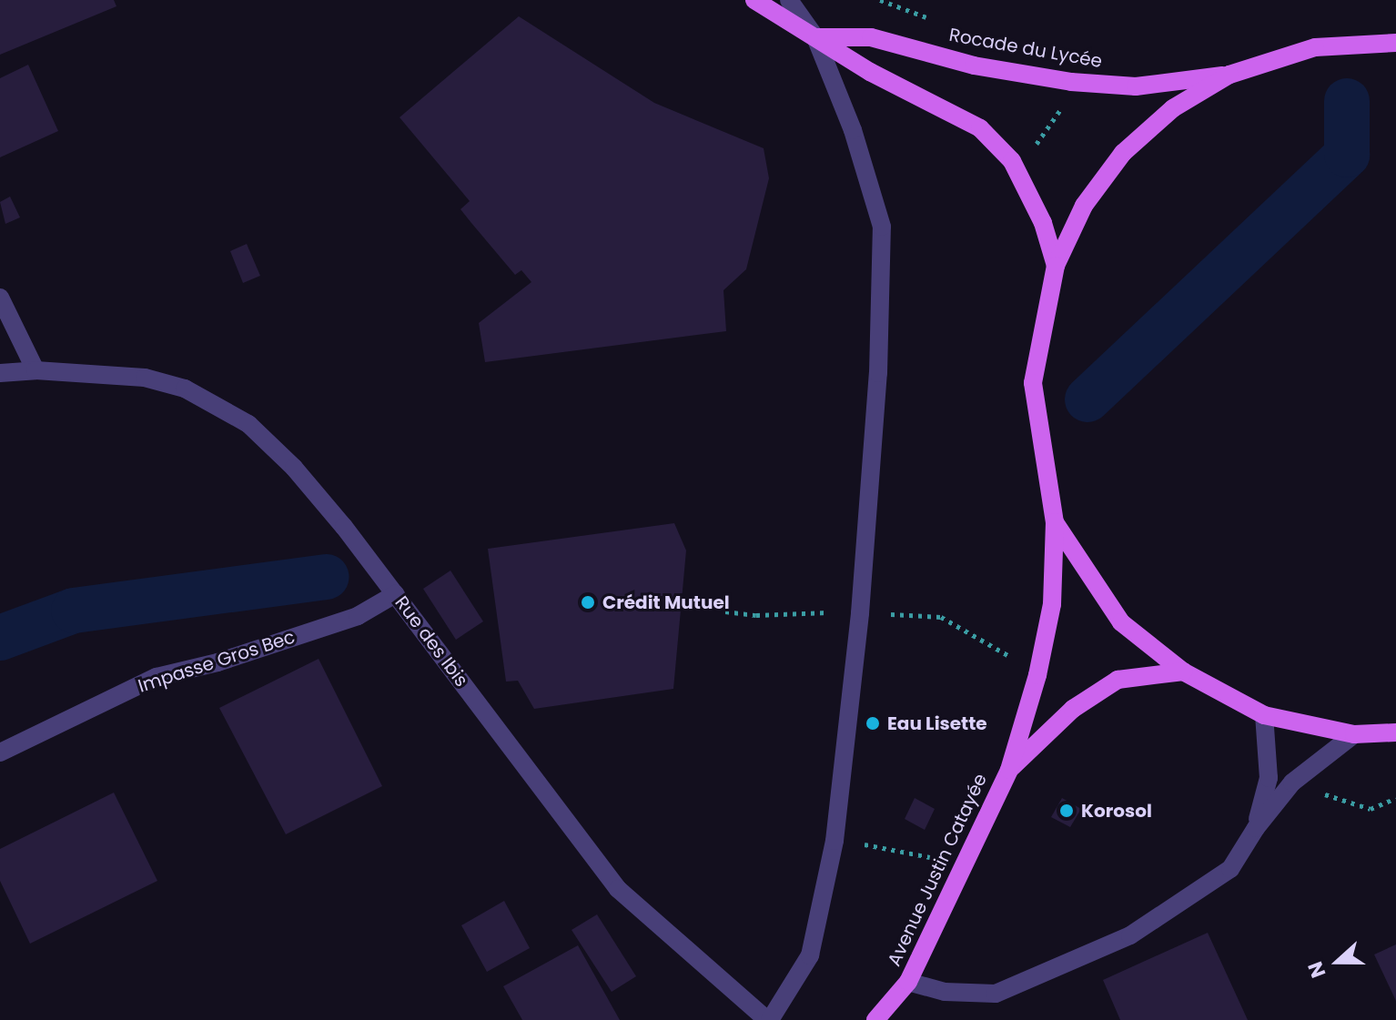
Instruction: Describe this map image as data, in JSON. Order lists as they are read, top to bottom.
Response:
{
  "streets": {
    "main road": ["Rocade du Lycée", "Avenue Justin Catayée"],
    "street": ["Rue des Ibis", "Impasse Gros Bec"]
  },
  "crossings": [
    ["Rue des Ibis", "Impasse Gros Bec"]
  ],
  "places": ["Crédit Mutuel", "Eau Lisette", "Korosol"],
  "north": "left"
}
